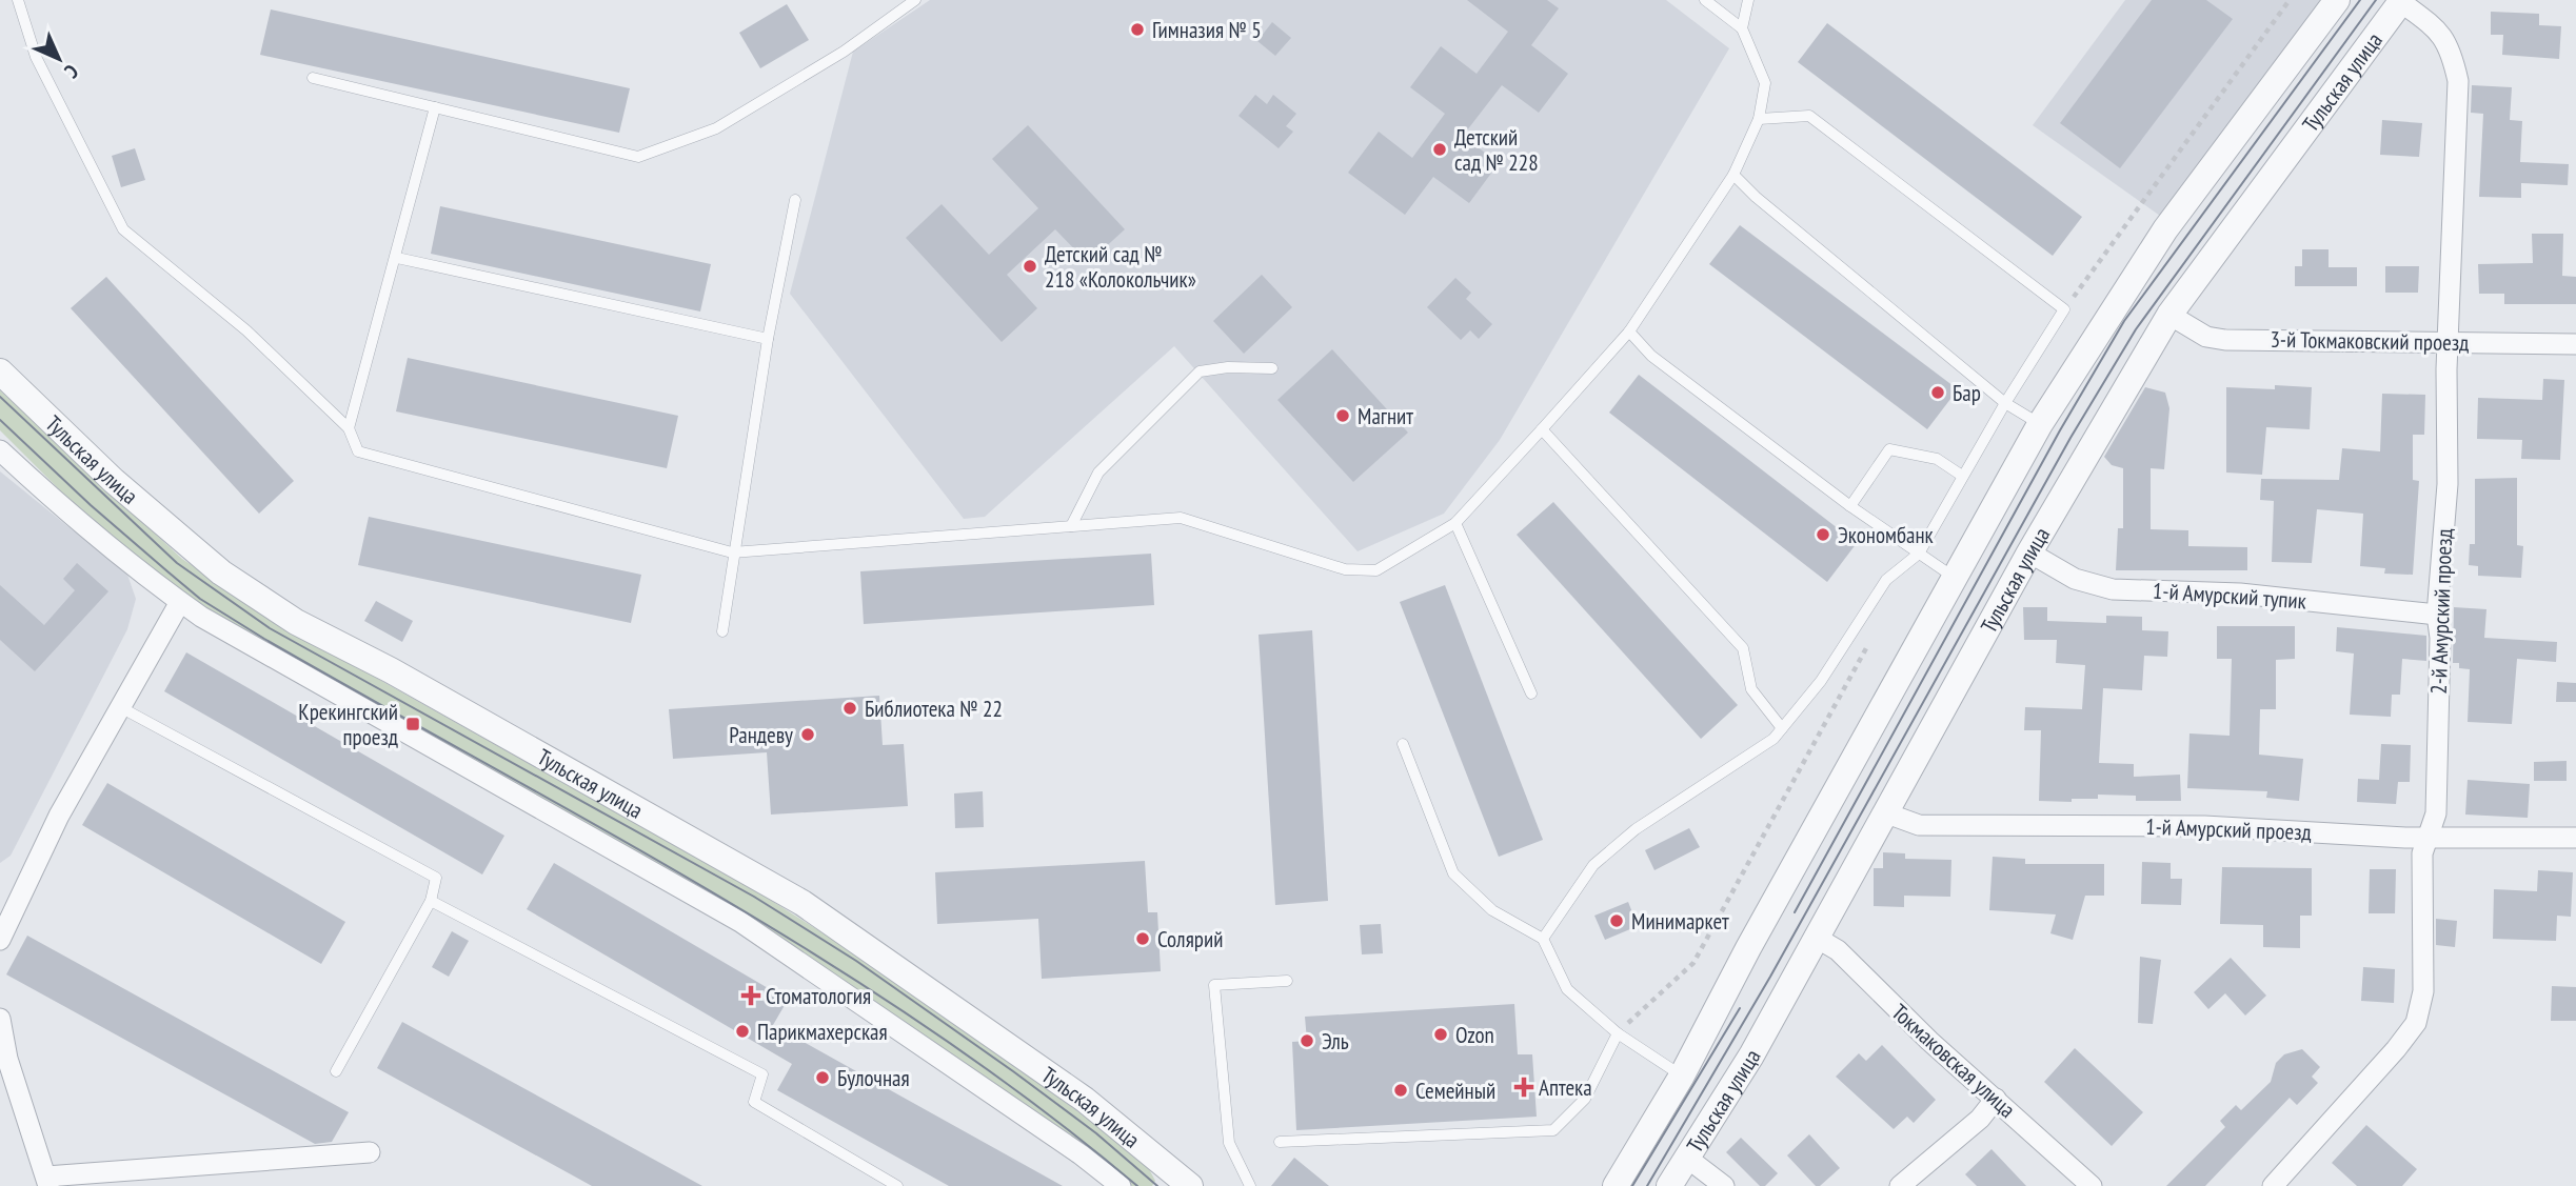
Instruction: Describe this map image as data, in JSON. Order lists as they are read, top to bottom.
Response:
{
  "streets": {
    "street": [
      "Тульская улица",
      "3-й Токмаковский проезд",
      "1-й Амурский тупик",
      "2-й Амурский проезд",
      "1-й Амурский проезд",
      "Токмаковская улица"
    ]
  },
  "crossings": [
    ["Тульская улица", "3-й Токмаковский проезд"],
    ["Тульская улица", "1-й Амурский тупик"],
    ["Тульская улица", "2-й Амурский проезд"],
    ["Тульская улица", "1-й Амурский проезд"],
    ["Тульская улица", "Токмаковская улица"],
    ["3-й Токмаковский проезд", "2-й Амурский проезд"],
    ["1-й Амурский тупик", "2-й Амурский проезд"],
    ["2-й Амурский проезд", "1-й Амурский проезд"]
  ],
  "places": {
    "other": [
      "Гимназия № 5",
      "Детский сад № 228",
      "Детский сад № 218 «Колокольчик»",
      "Бар",
      "Магнит",
      "Экономбанк",
      "Библиотека № 22",
      "Рандеву",
      "Минимаркет",
      "Солярий",
      "Парикмахерская",
      "Ozon",
      "Эль",
      "Булочная",
      "Семейный"
    ],
    "transit": ["Крекингский проезд"],
    "health": ["Стоматология", "Аптека"]
  },
  "north": "bottom right"
}
